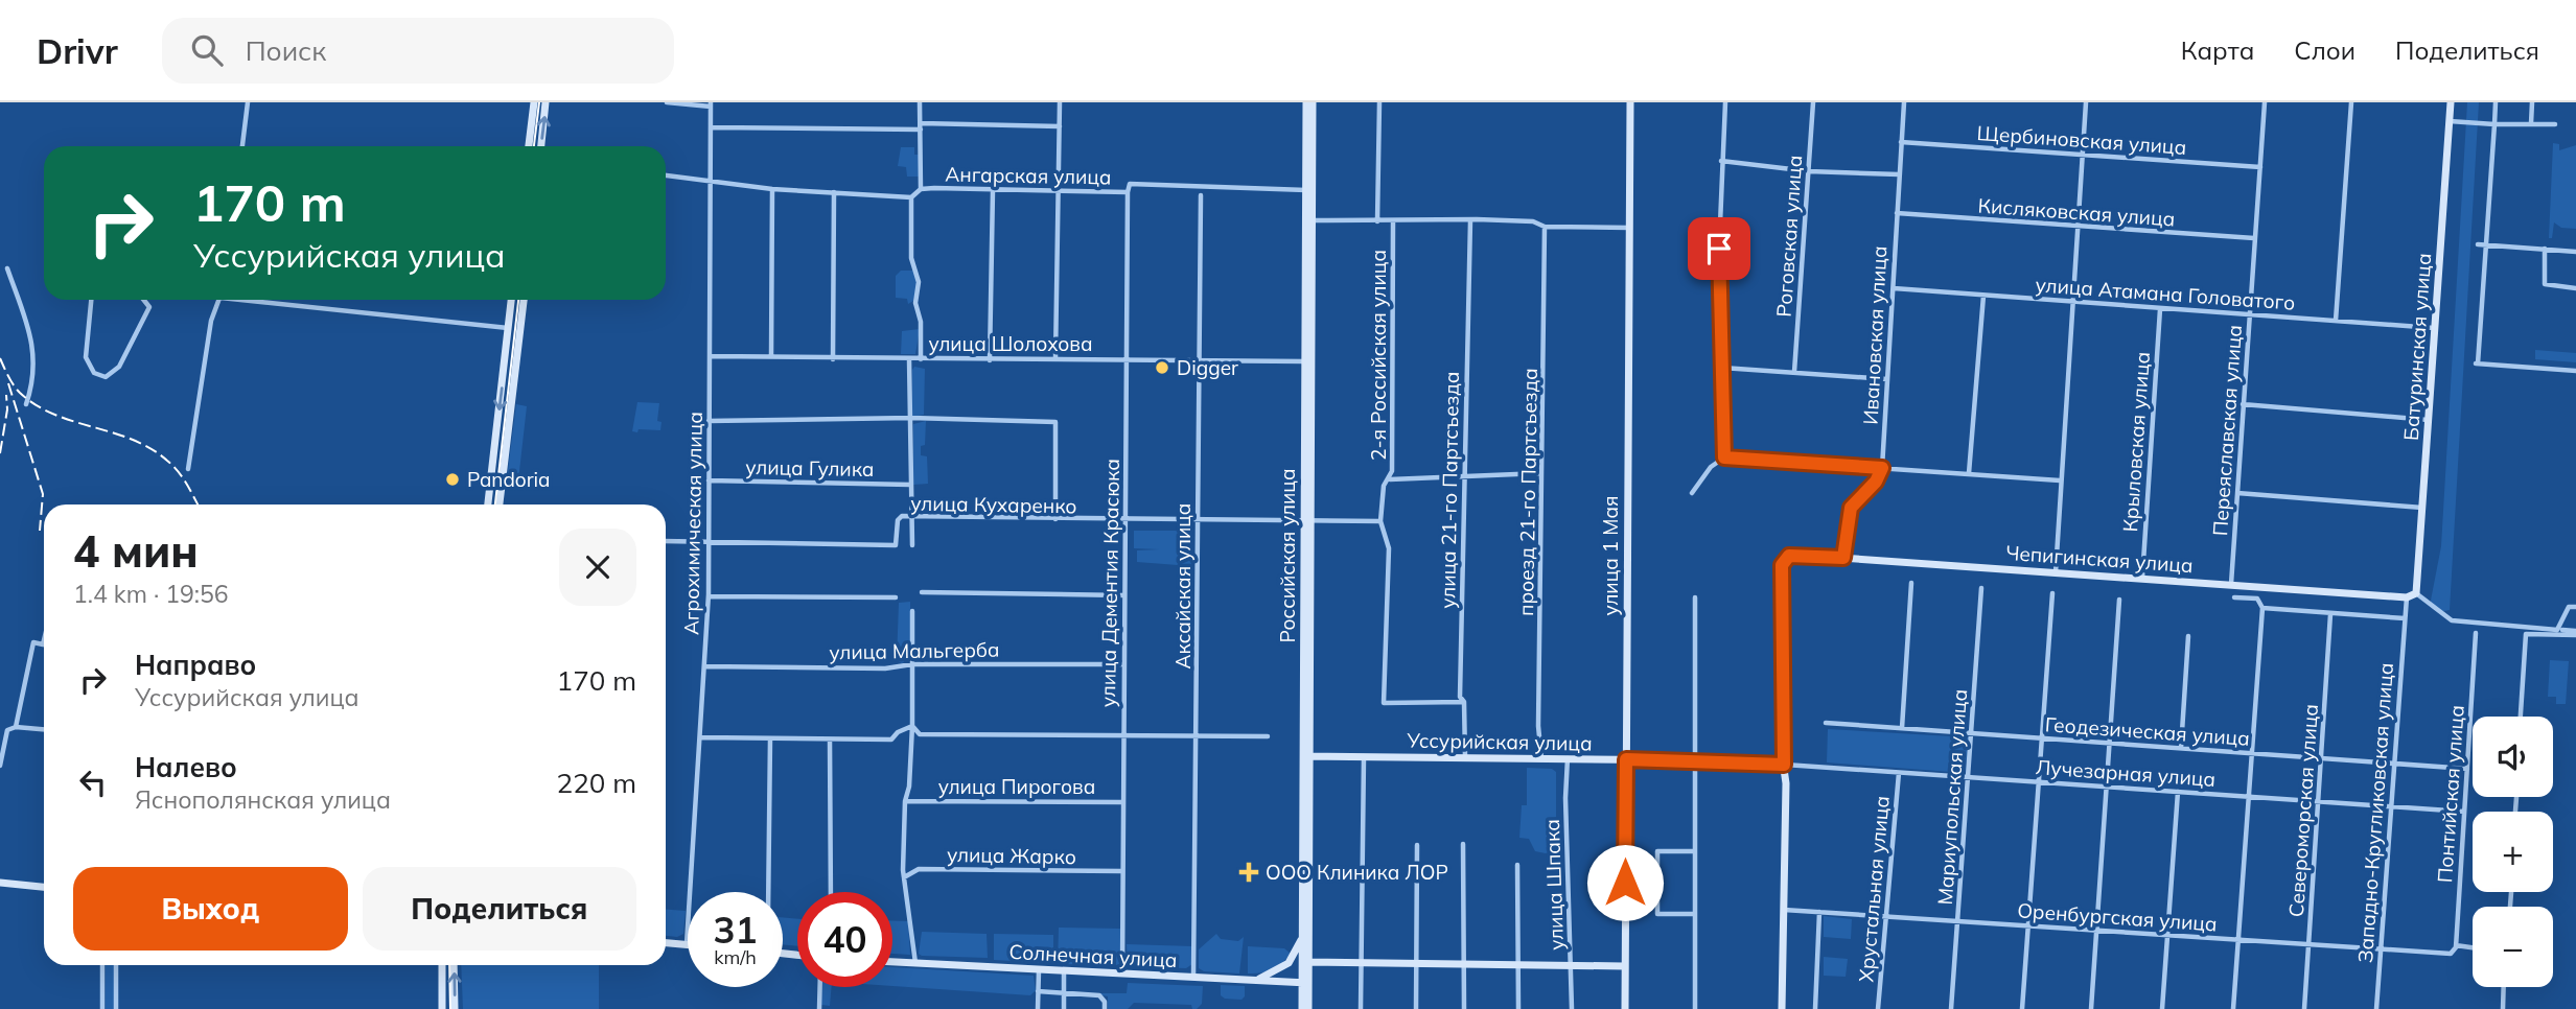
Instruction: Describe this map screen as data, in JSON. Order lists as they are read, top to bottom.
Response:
{
  "streets": {
    "street": [
      "Щербиновская улица",
      "Ангарская улица",
      "Кисляковская улица",
      "Роговская улица",
      "улица Атамана Головатого",
      "Ивановская улица",
      "улица Шолохова",
      "Батуринская улица",
      "2-я Российская улица",
      "Переяславская улица",
      "Крыловская улица",
      "улица Гулика",
      "улица 21-го Партсъезда",
      "проезд 21-го Партсъезда",
      "улица Кухаренко",
      "Агрохимическая улица",
      "Российская улица",
      "улица 1 Мая",
      "Чепигинская улица",
      "улица Дементия Красюка",
      "Аксайская улица",
      "улица Мальгерба",
      "Геодезическая улица",
      "Уссурийская улица",
      "Лучезарная улица",
      "улица Пирогова",
      "Понтийская улица",
      "Мариупольская улица",
      "Североморская улица",
      "Западно-Кругликовская улица",
      "улица Жарко",
      "улица Шпака",
      "Хрустальная улица",
      "Оренбургская улица",
      "Солнечная улица"
    ]
  },
  "crossings": [
    ["Щербиновская улица", "Ивановская улица"],
    ["Щербиновская улица", "Переяславская улица"],
    ["Ангарская улица", "Российская улица"],
    ["Ангарская улица", "улица Дементия Красюка"],
    ["Кисляковская улица", "Ивановская улица"],
    ["Кисляковская улица", "Переяславская улица"],
    ["улица Атамана Головатого", "Ивановская улица"],
    ["улица Атамана Головатого", "Батуринская улица"],
    ["улица Атамана Головатого", "Переяславская улица"],
    ["улица Атамана Головатого", "Крыловская улица"],
    ["улица Шолохова", "Агрохимическая улица"],
    ["улица Шолохова", "Российская улица"],
    ["улица Шолохова", "улица Дементия Красюка"],
    ["улица Шолохова", "Аксайская улица"],
    ["2-я Российская улица", "улица 21-го Партсъезда"],
    ["2-я Российская улица", "улица Кухаренко"],
    ["Переяславская улица", "Чепигинская улица"],
    ["Крыловская улица", "Чепигинская улица"],
    ["улица Гулика", "Агрохимическая улица"],
    ["улица 21-го Партсъезда", "Уссурийская улица"],
    ["проезд 21-го Партсъезда", "Уссурийская улица"],
    ["улица Кухаренко", "Агрохимическая улица"],
    ["улица Кухаренко", "Российская улица"],
    ["улица Кухаренко", "улица Дементия Красюка"],
    ["улица Кухаренко", "Аксайская улица"],
    ["Агрохимическая улица", "улица Мальгерба"],
    ["Российская улица", "Уссурийская улица"],
    ["Российская улица", "Солнечная улица"],
    ["улица 1 Мая", "Уссурийская улица"],
    ["Чепигинская улица", "Уссурийская улица"],
    ["Чепигинская улица", "Лучезарная улица"],
    ["Чепигинская улица", "Западно-Кругликовская улица"],
    ["улица Дементия Красюка", "улица Мальгерба"],
    ["улица Дементия Красюка", "улица Пирогова"],
    ["улица Дементия Красюка", "улица Жарко"],
    ["улица Дементия Красюка", "Солнечная улица"],
    ["Аксайская улица", "Солнечная улица"],
    ["Геодезическая улица", "Понтийская улица"],
    ["Геодезическая улица", "Мариупольская улица"],
    ["Геодезическая улица", "Североморская улица"],
    ["Геодезическая улица", "Западно-Кругликовская улица"],
    ["Уссурийская улица", "Лучезарная улица"],
    ["Уссурийская улица", "улица Шпака"],
    ["Лучезарная улица", "Понтийская улица"],
    ["Лучезарная улица", "Мариупольская улица"],
    ["Лучезарная улица", "Североморская улица"],
    ["Лучезарная улица", "Западно-Кругликовская улица"],
    ["Лучезарная улица", "Хрустальная улица"],
    ["Понтийская улица", "Оренбургская улица"],
    ["Мариупольская улица", "Оренбургская улица"],
    ["Североморская улица", "Оренбургская улица"],
    ["Западно-Кругликовская улица", "Оренбургская улица"],
    ["Хрустальная улица", "Оренбургская улица"]
  ],
  "places": {
    "other": ["Digger", "Pandoria"],
    "health": ["ООО Клиника ЛОР"]
  },
  "page": {
    "header": "Drivr",
    "search": "Поиск",
    "nav": ["Карта", "Слои", "Поделиться"],
    "turn": ["170 m", "Уссурийская улица"],
    "heading": ["4 мин", "1.4 km · 19:56"],
    "list": [
      {
        "name": "Направо",
        "note": "Уссурийская улица",
        "value": "170 m"
      },
      {
        "name": "Налево",
        "note": "Яснополянская улица",
        "value": "220 m"
      }
    ],
    "map_buttons": ["+", "−"],
    "buttons": ["Выход", "Поделиться"],
    "speed": "31 km/h",
    "limit": "40"
  }
}
